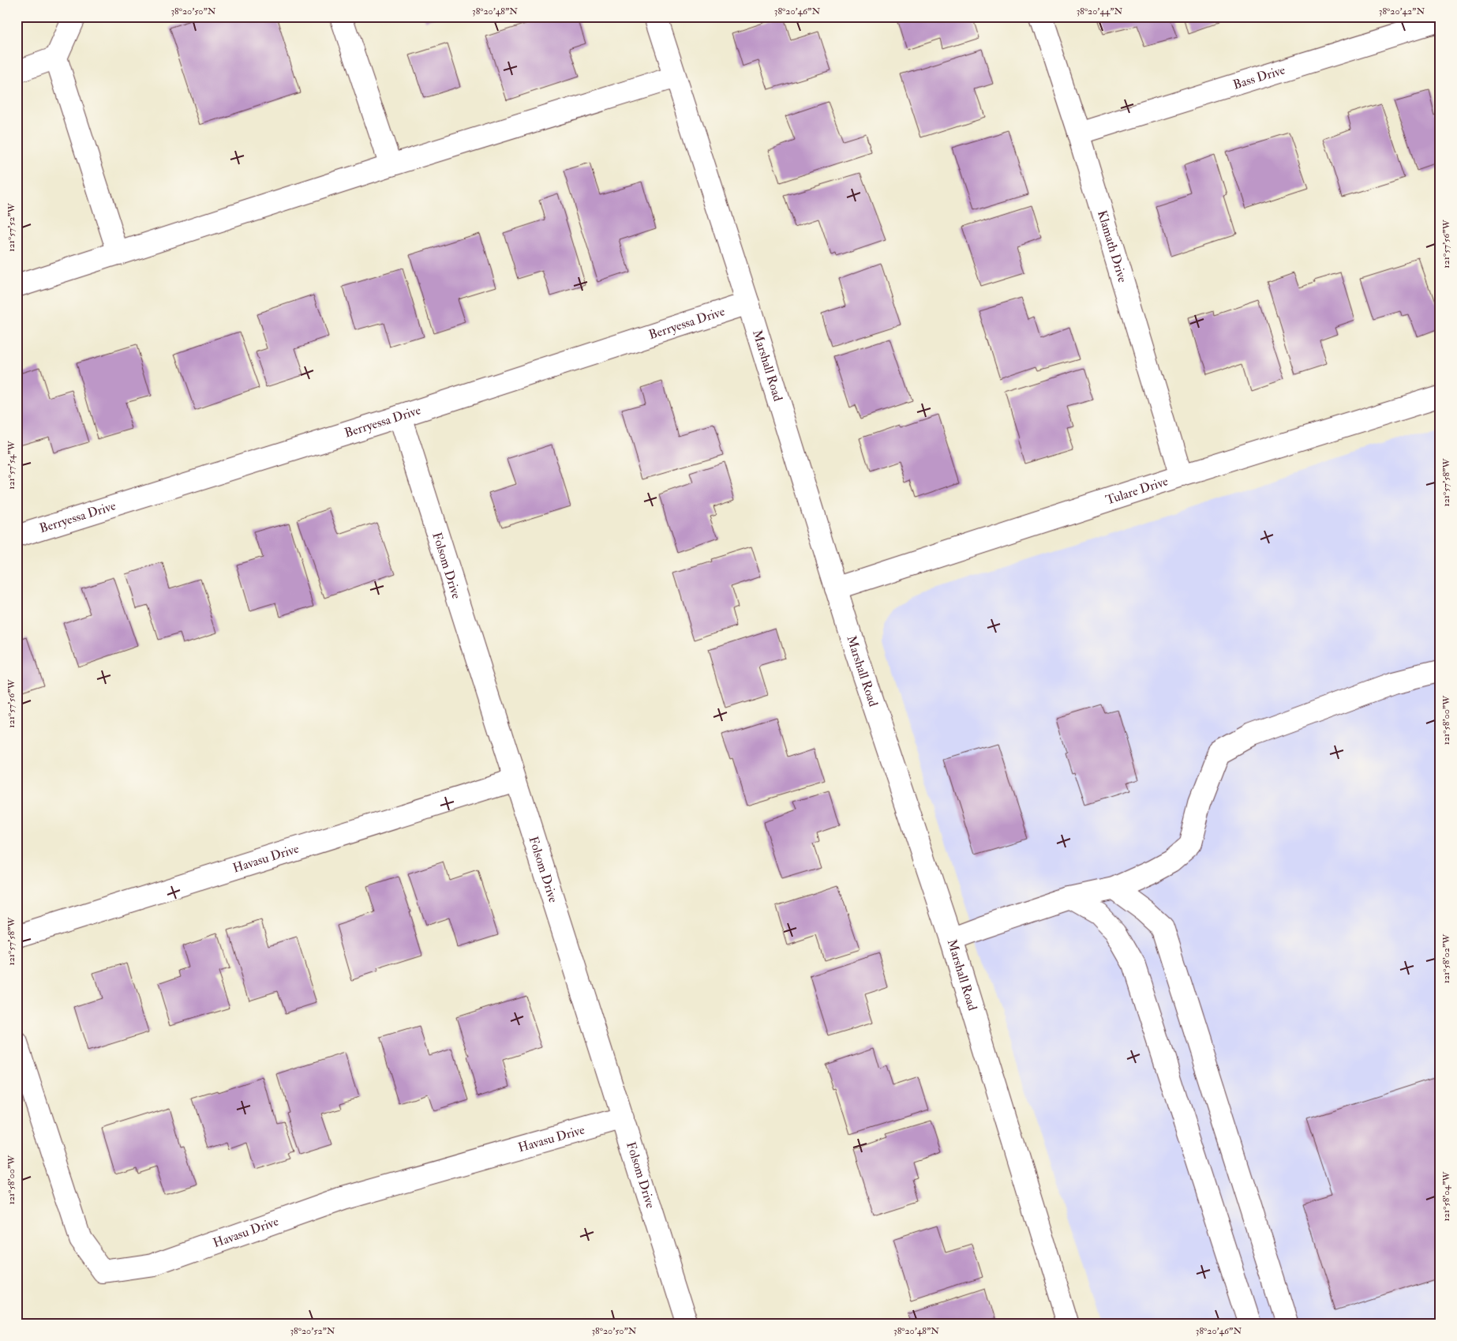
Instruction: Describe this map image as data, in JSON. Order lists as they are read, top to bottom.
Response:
{
  "streets": {
    "street": [
      "Bass Drive",
      "Klamath Drive",
      "Berryessa Drive",
      "Marshall Road",
      "Tulare Drive",
      "Folsom Drive",
      "Havasu Drive"
    ]
  },
  "crossings": [
    ["Bass Drive", "Klamath Drive"],
    ["Klamath Drive", "Tulare Drive"],
    ["Berryessa Drive", "Marshall Road"],
    ["Berryessa Drive", "Folsom Drive"],
    ["Marshall Road", "Tulare Drive"],
    ["Folsom Drive", "Havasu Drive"]
  ],
  "coordinates": [
    "38°20'50\"N",
    "38°20'48\"N",
    "38°20'46\"N",
    "38°20'44\"N",
    "38°20'42\"N",
    "121°57'52\"W",
    "121°57'56\"W",
    "121°57'54\"W",
    "121°57'58\"W",
    "121°58'00\"W",
    "121°58'02\"W",
    "121°58'04\"W",
    "38°20'52\"N"
  ]
}
